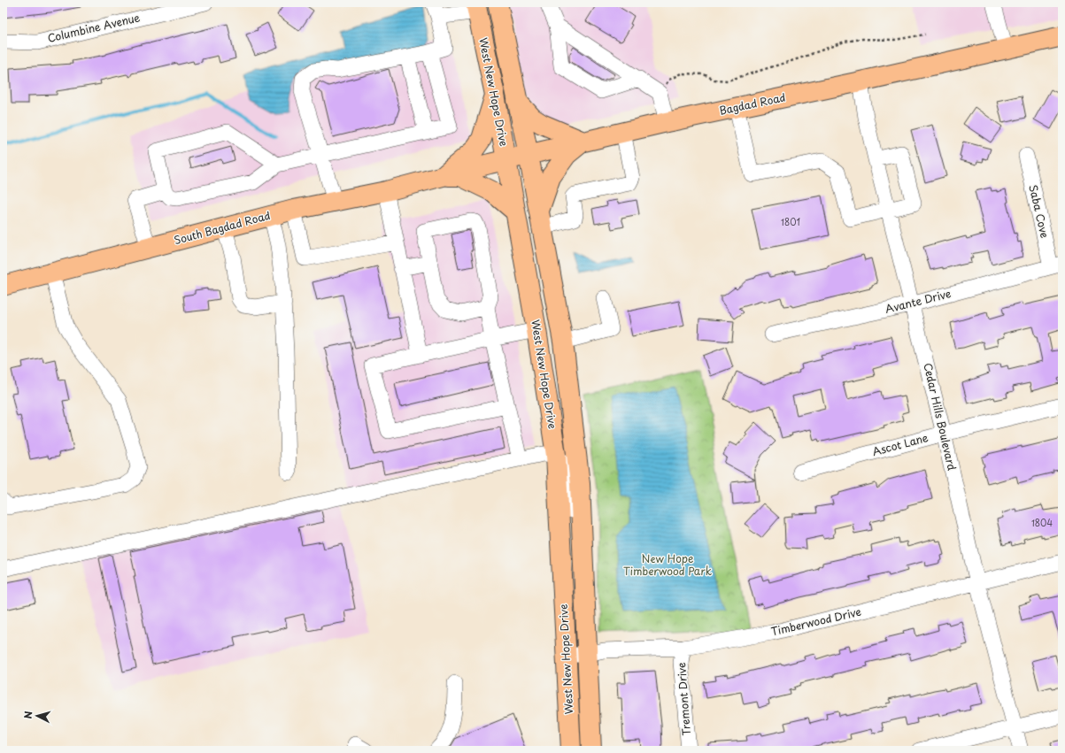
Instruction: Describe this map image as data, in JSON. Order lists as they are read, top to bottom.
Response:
{
  "streets": {
    "main road": ["West New Hope Drive", "Bagdad Road", "South Bagdad Road"],
    "street": [
      "Columbine Avenue",
      "Saba Cove",
      "Avante Drive",
      "Cedar Hills Boulevard",
      "Ascot Lane",
      "Timberwood Drive",
      "Tremont Drive"
    ]
  },
  "crossings": [
    ["West New Hope Drive", "Bagdad Road"],
    ["West New Hope Drive", "Timberwood Drive"],
    ["Bagdad Road", "South Bagdad Road"],
    ["Bagdad Road", "Cedar Hills Boulevard"],
    ["Saba Cove", "Avante Drive"],
    ["Avante Drive", "Cedar Hills Boulevard"],
    ["Cedar Hills Boulevard", "Ascot Lane"],
    ["Cedar Hills Boulevard", "Timberwood Drive"],
    ["Timberwood Drive", "Tremont Drive"]
  ],
  "parks": ["New Hope Timberwood Park"],
  "house_numbers": ["1801", "1804"],
  "north": "left"
}
